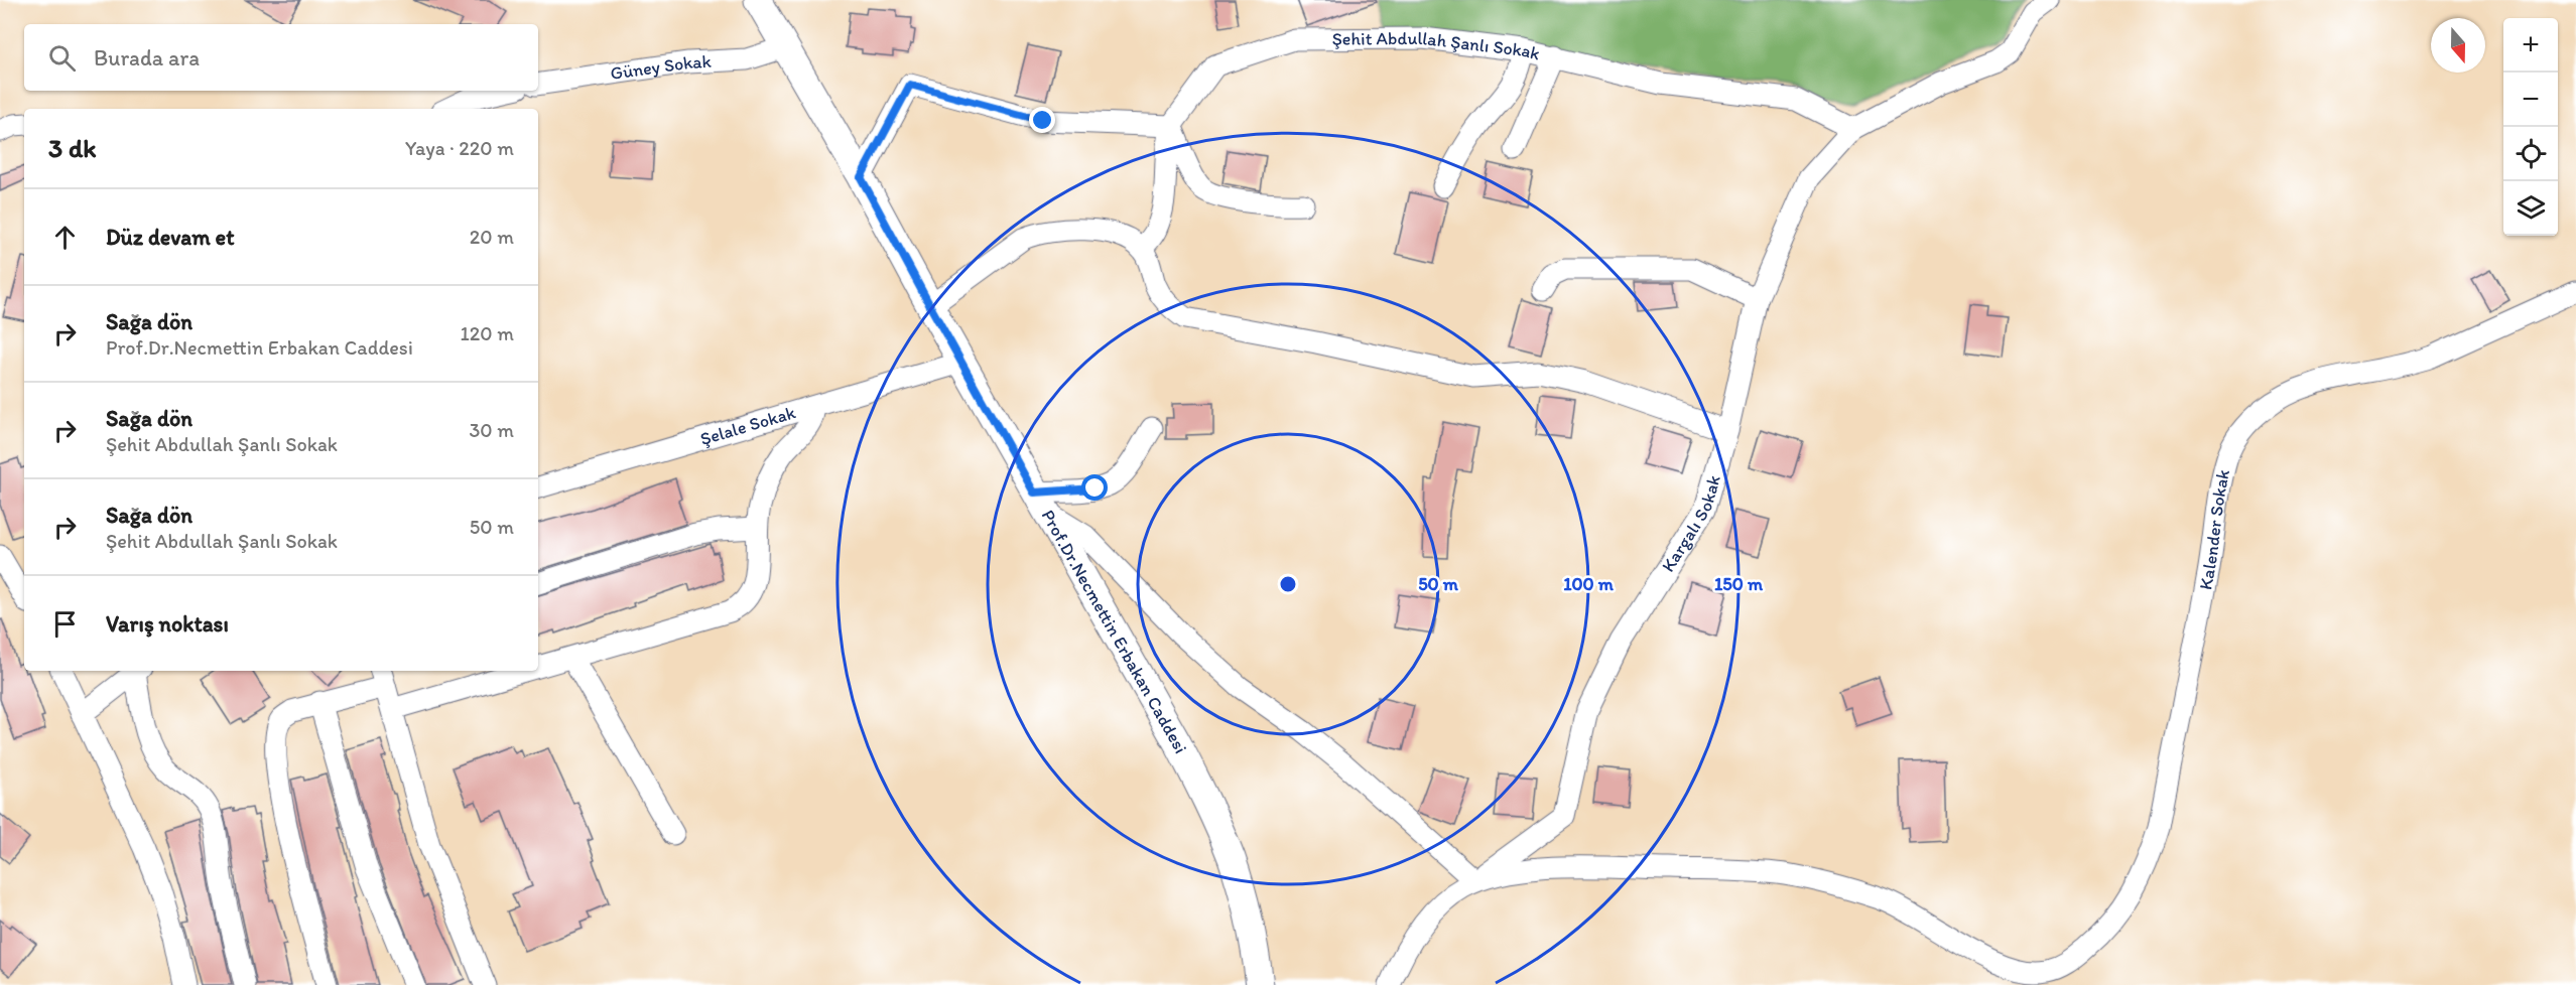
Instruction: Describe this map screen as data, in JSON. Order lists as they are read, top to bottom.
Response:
{
  "streets": {
    "main road": ["Prof.Dr.Necmettin Erbakan Caddesi"],
    "street": [
      "Şehit Abdullah Şanlı Sokak",
      "Güney Sokak",
      "Şelale Sokak",
      "Kargalı Sokak",
      "Kalender Sokak"
    ]
  },
  "crossings": [
    ["Şehit Abdullah Şanlı Sokak", "Kargalı Sokak"],
    ["Güney Sokak", "Prof.Dr.Necmettin Erbakan Caddesi"],
    ["Şelale Sokak", "Prof.Dr.Necmettin Erbakan Caddesi"],
    ["Kargalı Sokak", "Kalender Sokak"]
  ],
  "north": "bottom",
  "page": {
    "map_buttons": ["+", "−"],
    "search": "Burada ara",
    "heading": ["3 dk", "Yaya · 220 m"],
    "list": [
      ["Düz devam et", "20 m"],
      ["Sağa dön", "Prof.Dr.Necmettin Erbakan Caddesi", "120 m"],
      ["Sağa dön", "Şehit Abdullah Şanlı Sokak", "30 m"],
      ["Sağa dön", "Şehit Abdullah Şanlı Sokak", "50 m"],
      "Varış noktası"
    ]
  },
  "rings": ["50 m", "100 m", "150 m"]
}
